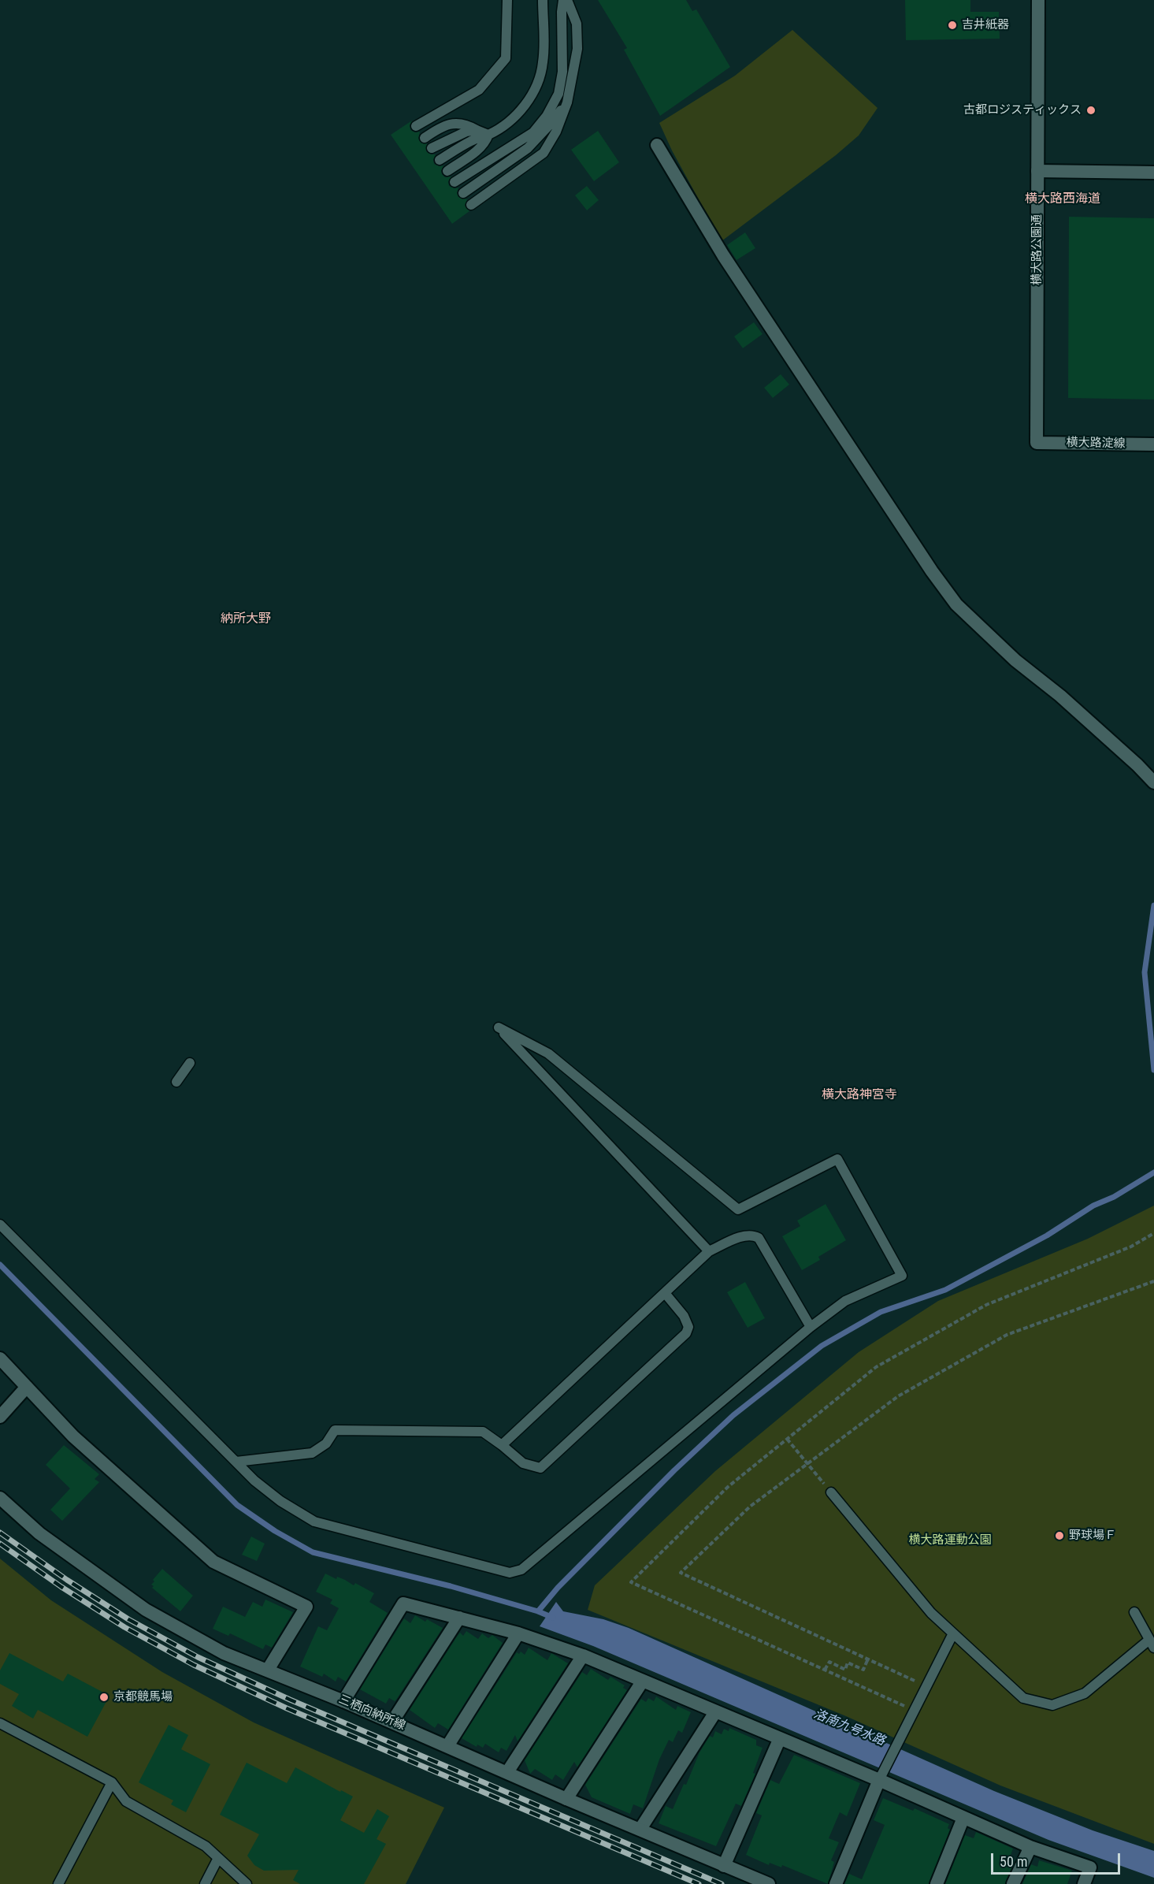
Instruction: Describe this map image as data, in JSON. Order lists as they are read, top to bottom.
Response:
{
  "streets": {
    "street": ["横大路公園通", "横大路淀線", "三栖向納所線"]
  },
  "crossings": [
    ["横大路公園通", "横大路淀線"]
  ],
  "districts": ["横大路西海道", "納所大野", "横大路神宮寺"],
  "water": ["洛南九号水路"],
  "parks": ["横大路運動公園"],
  "places": [
    "吉井紙器",
    "古都ロジスティックス",
    "野球場Ｆ",
    "京都競馬場"
  ],
  "scale_bar": "50 m"
}
